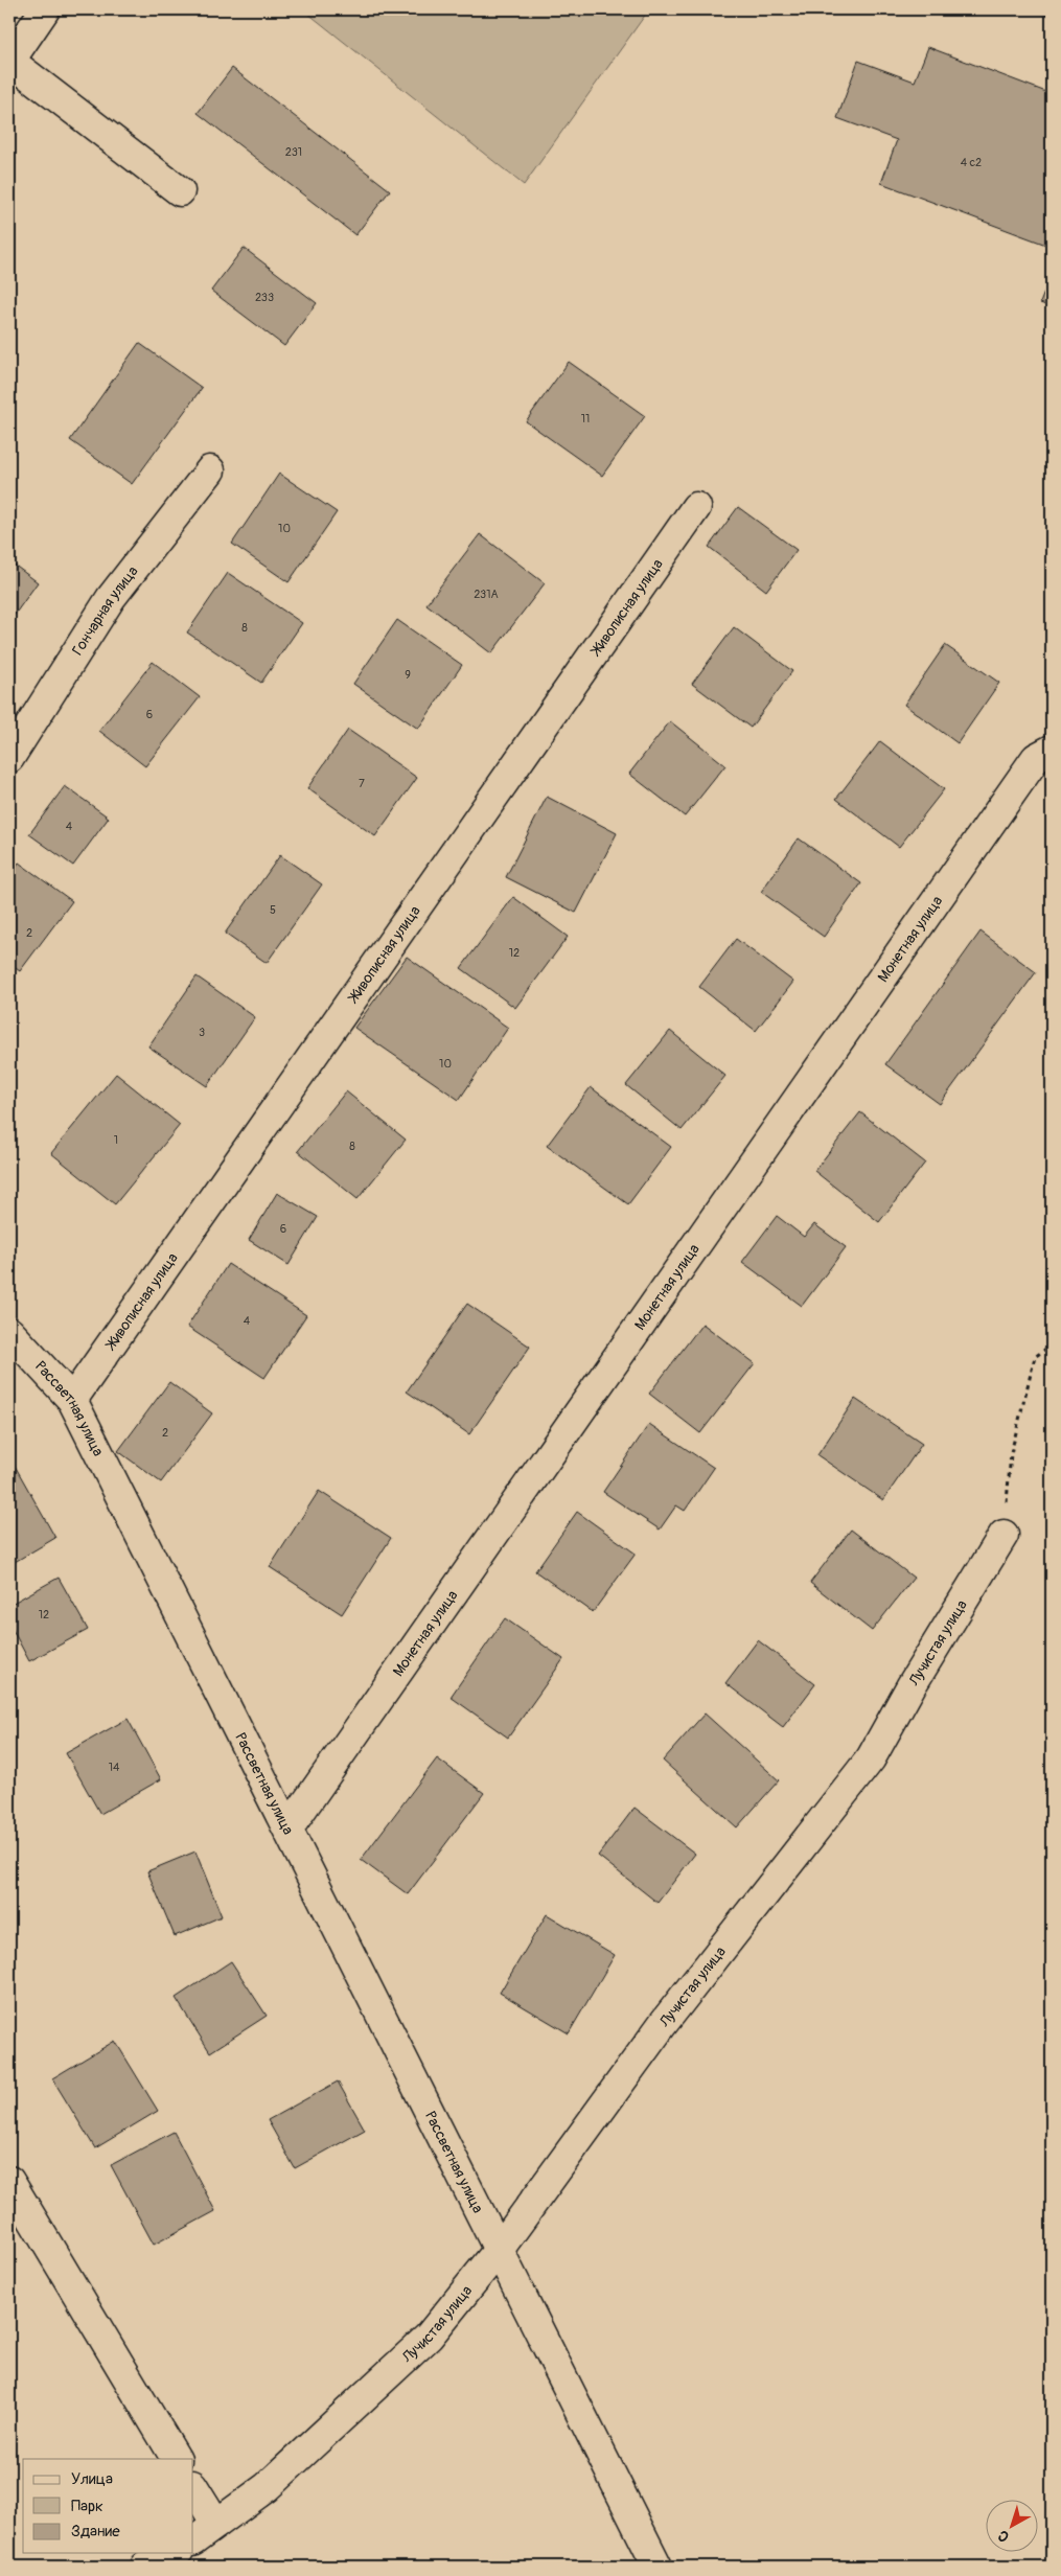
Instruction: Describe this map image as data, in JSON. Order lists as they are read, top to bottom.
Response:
{
  "streets": {
    "street": [
      "Живописная улица",
      "Гончарная улица",
      "Монетная улица",
      "Рассветная улица",
      "Лучистая улица"
    ]
  },
  "crossings": [
    ["Живописная улица", "Рассветная улица"],
    ["Монетная улица", "Рассветная улица"],
    ["Рассветная улица", "Лучистая улица"]
  ],
  "house_numbers": [
    "231",
    "4 с2",
    "233",
    "11",
    "10",
    "231А",
    "8",
    "9",
    "6",
    "7",
    "4",
    "5",
    "2",
    "12",
    "3",
    "10",
    "1",
    "8",
    "6",
    "4",
    "2",
    "12",
    "14"
  ],
  "legend": ["Улица", "Парк", "Здание"],
  "north": "bottom left"
}
